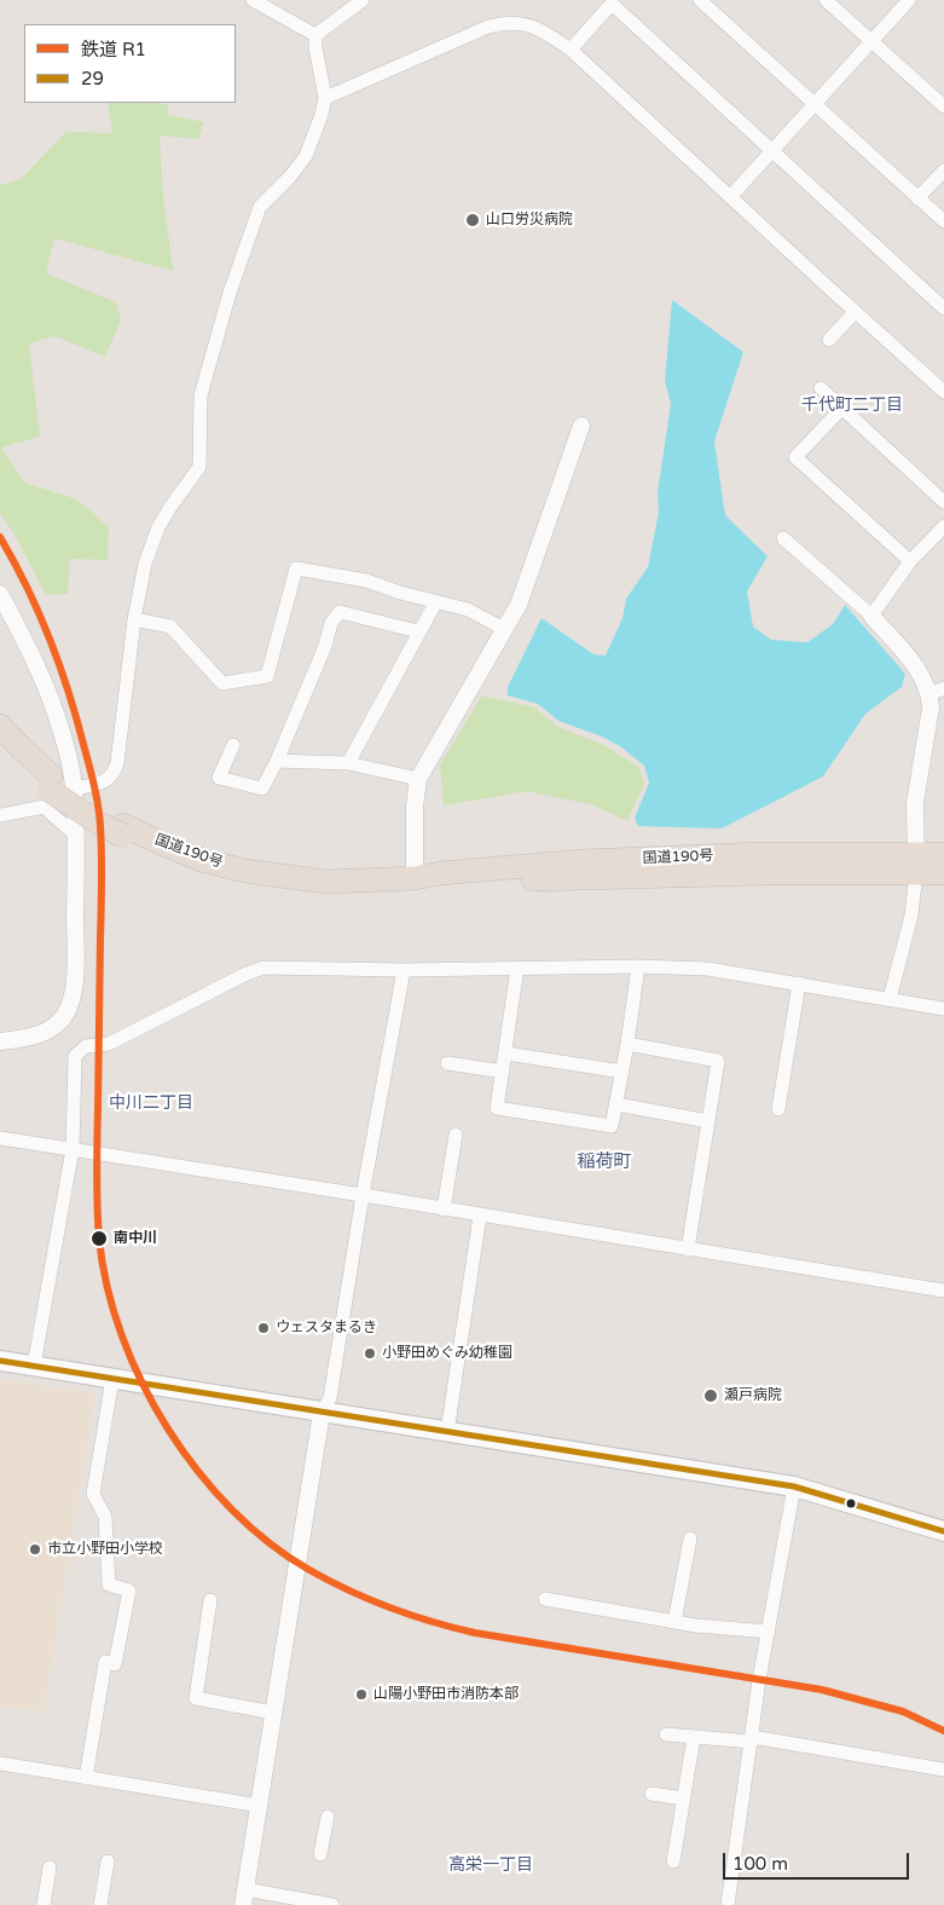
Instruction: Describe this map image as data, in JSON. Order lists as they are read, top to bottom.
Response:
{
  "streets": {
    "highway": ["国道190号"]
  },
  "districts": [
    "千代町二丁目",
    "中川二丁目",
    "稲荷町",
    "高栄一丁目"
  ],
  "places": [
    "山口労災病院",
    "南中川",
    "ウェスタまるき",
    "小野田めぐみ幼稚園",
    "瀬戸病院",
    "市立小野田小学校",
    "山陽小野田市消防本部"
  ],
  "lines": ["rail line R1", "transit line 29"],
  "legend": ["鉄道 R1", "29"],
  "scale_bar": "100 m"
}
